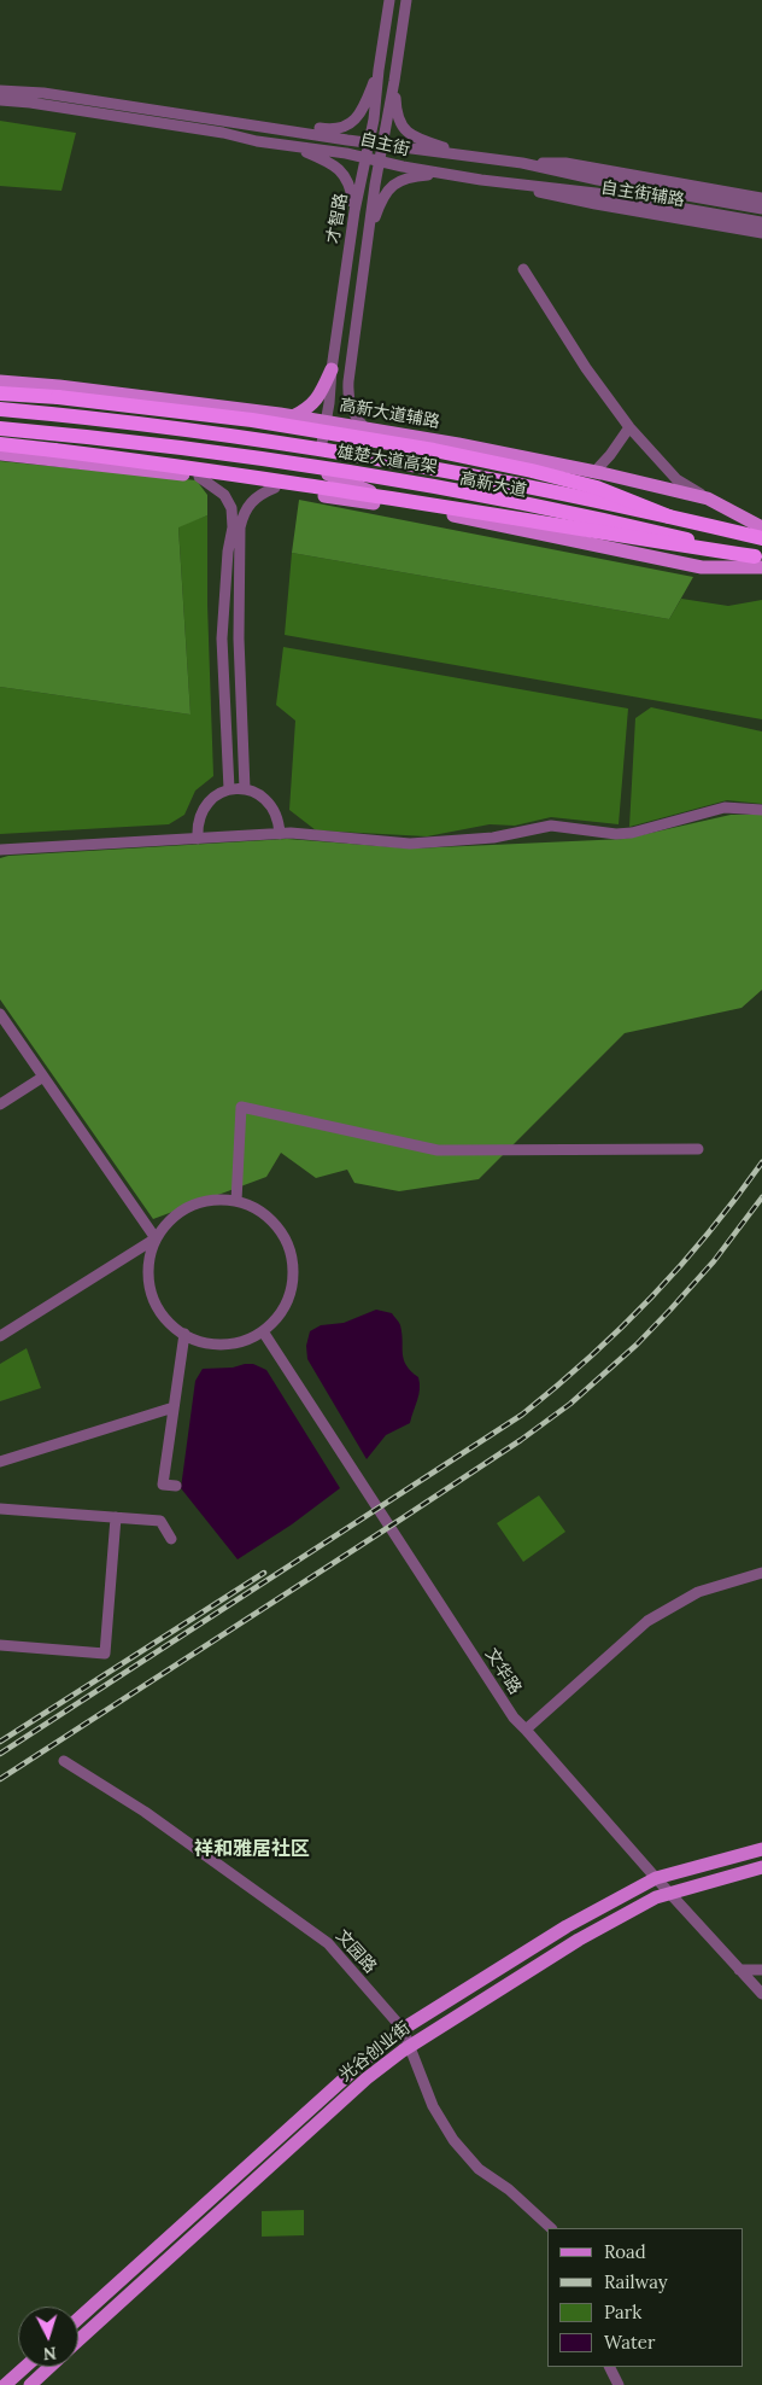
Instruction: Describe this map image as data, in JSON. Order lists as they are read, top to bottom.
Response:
{
  "streets": {
    "highway": ["雄楚大道高架"],
    "main road": ["高新大道辅路", "高新大道", "光谷创业街"],
    "street": [
      "自主街",
      "自主街辅路",
      "才智路",
      "文华路",
      "文园路"
    ]
  },
  "crossings": [
    ["自主街", "自主街辅路"],
    ["自主街", "才智路"],
    ["才智路", "高新大道辅路"],
    ["才智路", "高新大道"],
    ["雄楚大道高架", "高新大道"],
    ["文华路", "光谷创业街"],
    ["文园路", "光谷创业街"]
  ],
  "districts": ["祥和雅居社区"],
  "legend": [
    "Road",
    "Railway",
    "Park",
    "Water"
  ],
  "north": "bottom"
}
